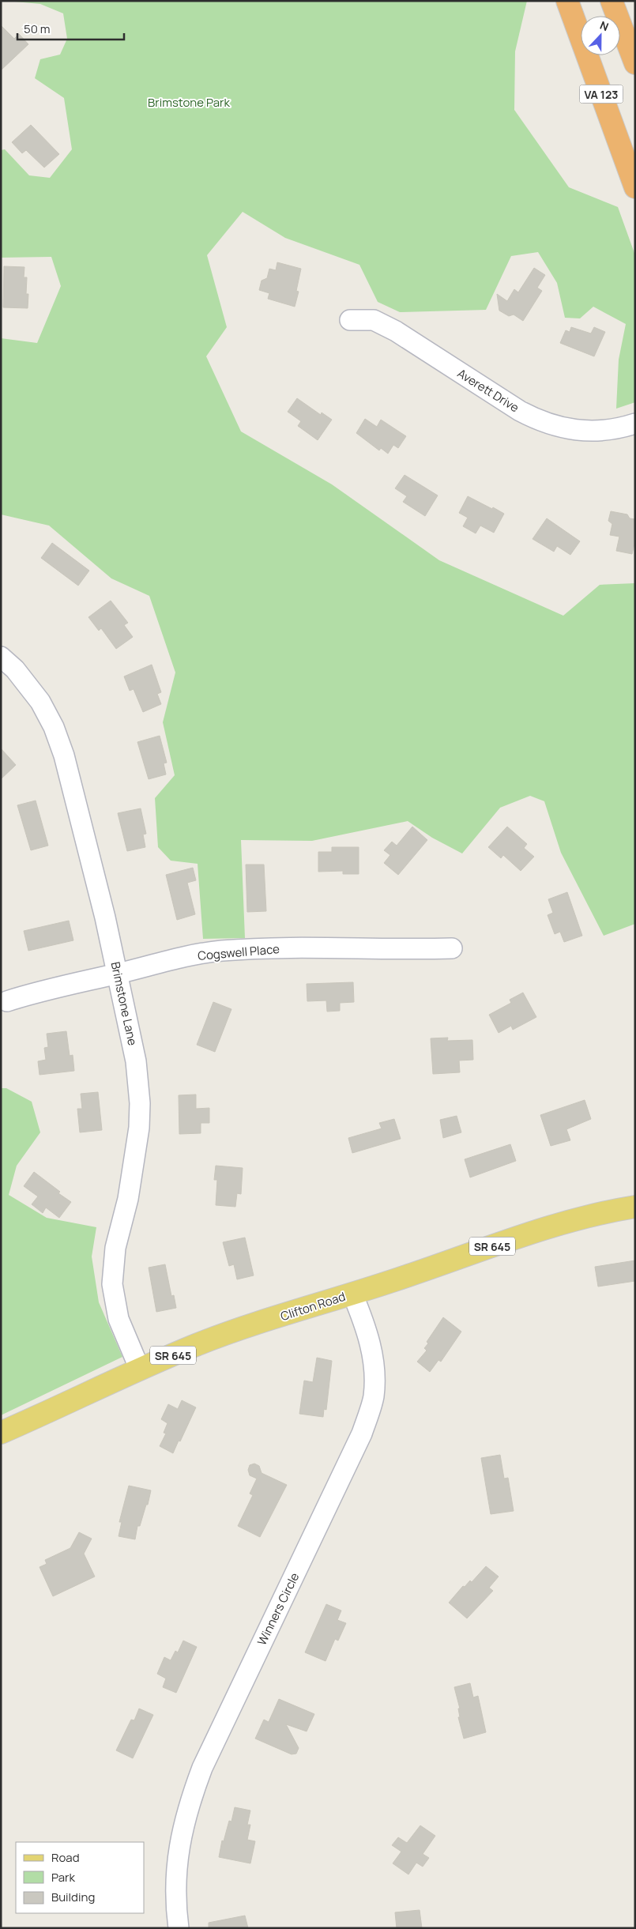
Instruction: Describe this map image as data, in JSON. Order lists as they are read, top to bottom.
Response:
{
  "streets": {
    "highway": ["VA 123"],
    "main road": ["SR 645", "Clifton Road"],
    "street": [
      "Averett Drive",
      "Cogswell Place",
      "Brimstone Lane",
      "Winners Circle"
    ]
  },
  "crossings": [
    ["Cogswell Place", "Brimstone Lane"],
    ["Brimstone Lane", "Clifton Road"],
    ["Clifton Road", "Winners Circle"]
  ],
  "parks": ["Brimstone Park"],
  "legend": ["Road", "Park", "Building"],
  "scale_bar": "50 m",
  "north": "top"
}
